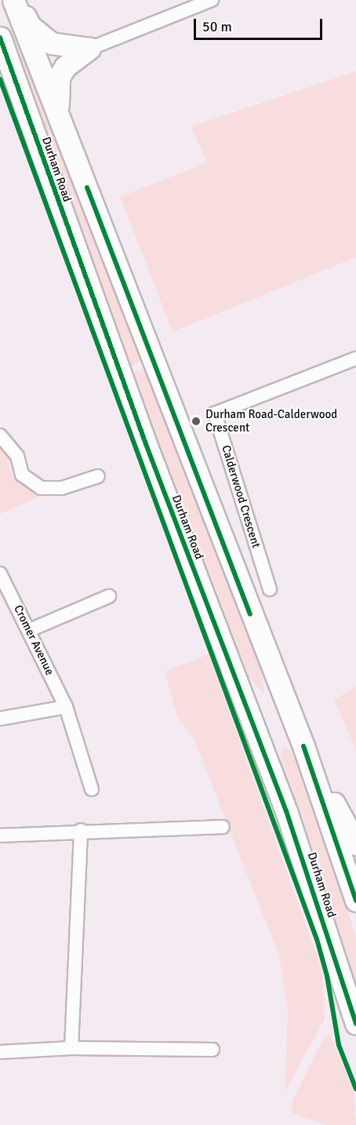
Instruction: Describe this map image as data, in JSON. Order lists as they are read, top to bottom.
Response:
{
  "streets": {
    "main road": ["Durham Road"],
    "street": ["Calderwood Crescent", "Cromer Avenue"]
  },
  "places": ["Durham Road-Calderwood Crescent"],
  "scale_bar": "50 m"
}
